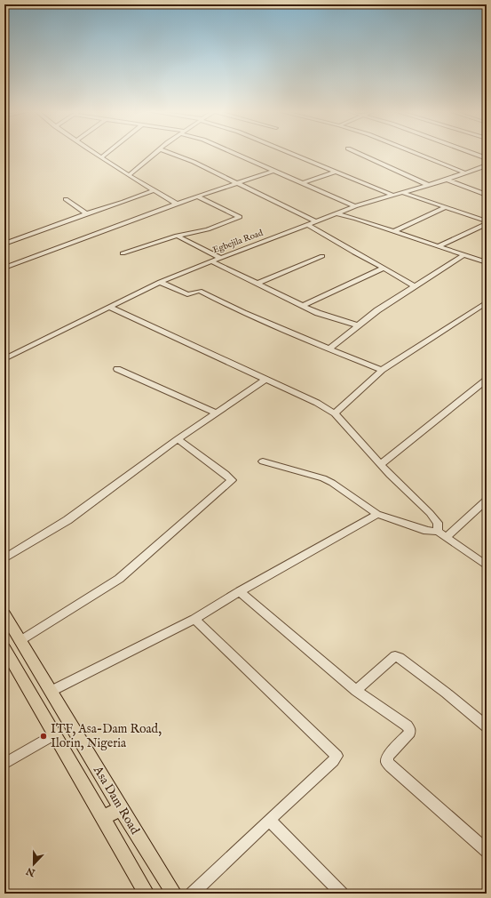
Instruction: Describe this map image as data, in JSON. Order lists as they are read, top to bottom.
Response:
{
  "streets": {
    "main road": ["Asa Dam Road"],
    "street": ["Egbejila Road"]
  },
  "places": ["ITF, Asa-Dam Road, Ilorin, Nigeria"],
  "north": "bottom"
}
